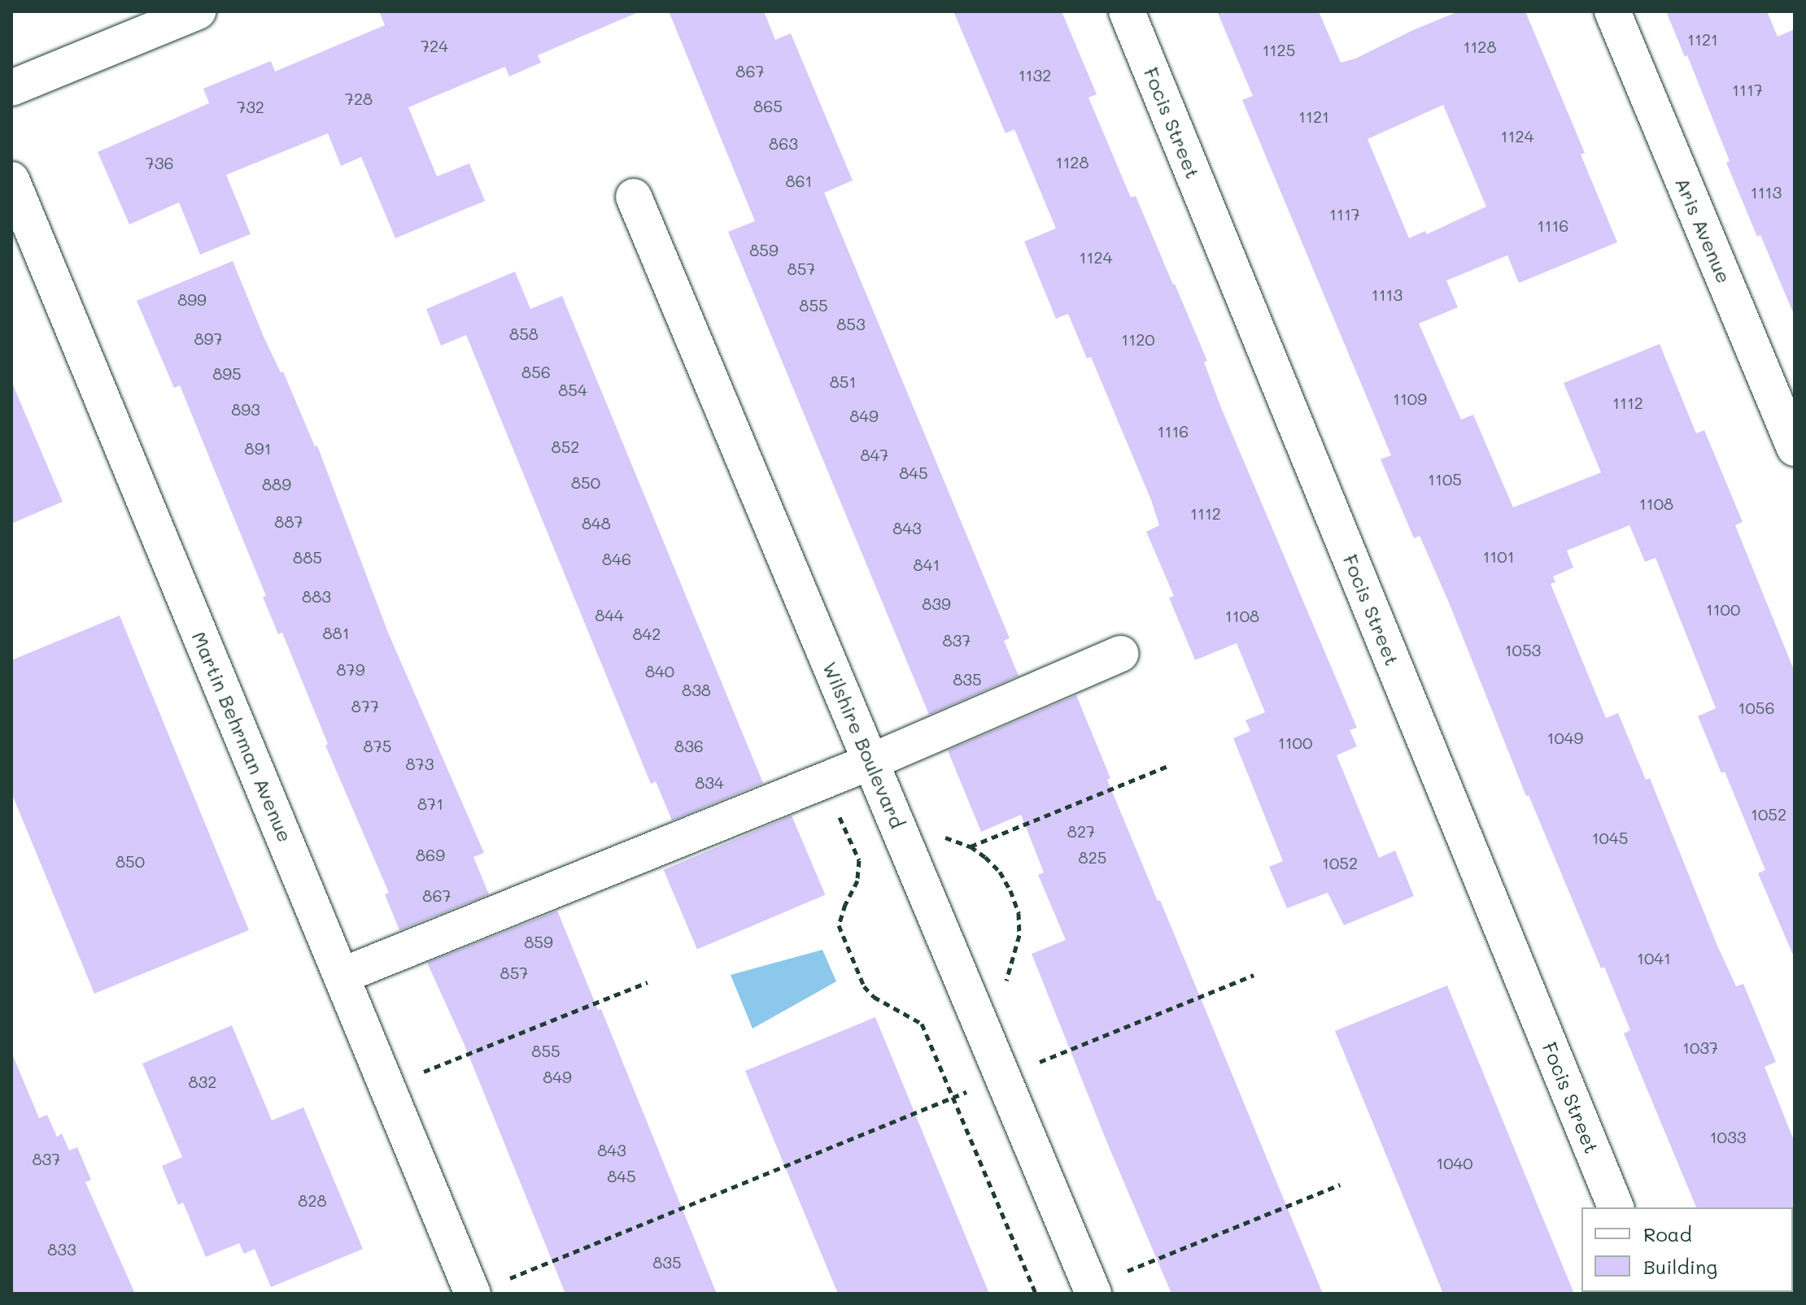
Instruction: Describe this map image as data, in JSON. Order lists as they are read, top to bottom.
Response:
{
  "streets": {
    "street": [
      "Focis Street",
      "Aris Avenue",
      "Martin Behrman Avenue",
      "Wilshire Boulevard"
    ]
  },
  "house_numbers": [
    "1121",
    "724",
    "1128",
    "1125",
    "867",
    "1132",
    "1117",
    "728",
    "865",
    "732",
    "1121",
    "1124",
    "863",
    "1128",
    "736",
    "861",
    "1113",
    "1117",
    "1116",
    "859",
    "1124",
    "857",
    "1113",
    "899",
    "855",
    "853",
    "858",
    "897",
    "1120",
    "856",
    "895",
    "851",
    "854",
    "1109",
    "1112",
    "893",
    "849",
    "1116",
    "852",
    "891",
    "847",
    "845",
    "1105",
    "850",
    "889",
    "1108",
    "1112",
    "887",
    "848",
    "843",
    "1101",
    "885",
    "846",
    "841",
    "883",
    "839",
    "1100",
    "844",
    "1108",
    "881",
    "842",
    "837",
    "1053",
    "879",
    "840",
    "835",
    "838",
    "877",
    "1056",
    "1049",
    "1100",
    "875",
    "836",
    "873",
    "834",
    "871",
    "1052",
    "827",
    "1045",
    "869",
    "825",
    "850",
    "1052",
    "867",
    "859",
    "1041",
    "857",
    "1037",
    "855",
    "849",
    "832",
    "1033",
    "843",
    "837",
    "1040",
    "845",
    "828",
    "833",
    "835"
  ],
  "legend": ["Road", "Building"]
}
